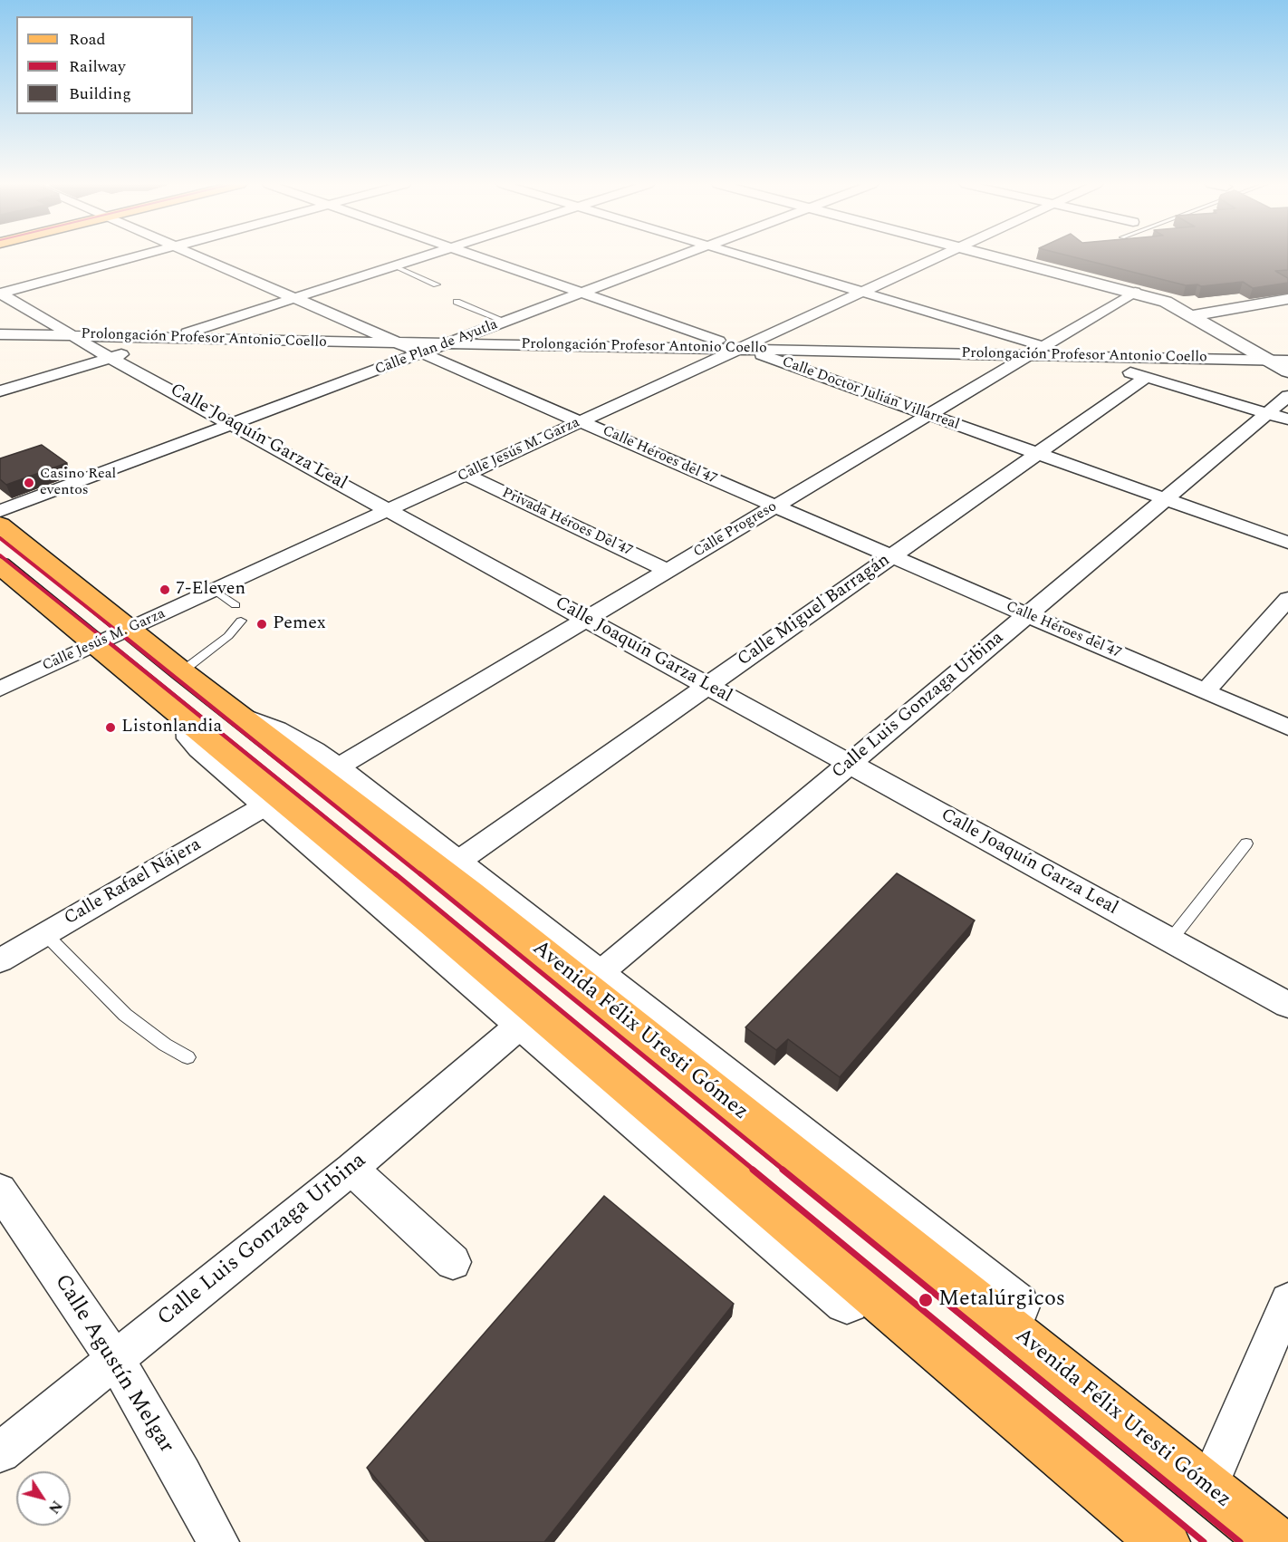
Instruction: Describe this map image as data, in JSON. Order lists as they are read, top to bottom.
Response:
{
  "streets": {
    "main road": ["Avenida Félix Uresti Gómez"],
    "street": [
      "Prolongación Profesor Antonio Coello",
      "Calle Plan de Ayutla",
      "Calle Doctor Julián Villarreal",
      "Calle Joaquín Garza Leal",
      "Calle Jesús M. Garza",
      "Calle Héroes del 47",
      "Privada Héroes Del 47",
      "Calle Progreso",
      "Calle Miguel Barragán",
      "Calle Luis Gonzaga Urbina",
      "Calle Rafael Nájera",
      "Calle Agustín Melgar"
    ]
  },
  "crossings": [
    ["Prolongación Profesor Antonio Coello", "Calle Plan de Ayutla"],
    ["Prolongación Profesor Antonio Coello", "Calle Doctor Julián Villarreal"],
    ["Prolongación Profesor Antonio Coello", "Calle Joaquín Garza Leal"],
    ["Prolongación Profesor Antonio Coello", "Calle Jesús M. Garza"],
    ["Prolongación Profesor Antonio Coello", "Calle Héroes del 47"],
    ["Prolongación Profesor Antonio Coello", "Calle Progreso"],
    ["Calle Plan de Ayutla", "Calle Doctor Julián Villarreal"],
    ["Calle Plan de Ayutla", "Calle Joaquín Garza Leal"],
    ["Calle Plan de Ayutla", "Calle Héroes del 47"],
    ["Calle Doctor Julián Villarreal", "Calle Jesús M. Garza"],
    ["Calle Doctor Julián Villarreal", "Calle Progreso"],
    ["Calle Doctor Julián Villarreal", "Calle Miguel Barragán"],
    ["Calle Doctor Julián Villarreal", "Calle Luis Gonzaga Urbina"],
    ["Calle Joaquín Garza Leal", "Calle Jesús M. Garza"],
    ["Calle Joaquín Garza Leal", "Calle Progreso"],
    ["Calle Joaquín Garza Leal", "Calle Miguel Barragán"],
    ["Calle Joaquín Garza Leal", "Calle Luis Gonzaga Urbina"],
    ["Calle Jesús M. Garza", "Calle Héroes del 47"],
    ["Calle Jesús M. Garza", "Privada Héroes Del 47"],
    ["Calle Jesús M. Garza", "Avenida Félix Uresti Gómez"],
    ["Calle Héroes del 47", "Calle Progreso"],
    ["Calle Héroes del 47", "Calle Miguel Barragán"],
    ["Calle Héroes del 47", "Calle Luis Gonzaga Urbina"],
    ["Privada Héroes Del 47", "Calle Progreso"],
    ["Calle Miguel Barragán", "Avenida Félix Uresti Gómez"],
    ["Calle Luis Gonzaga Urbina", "Calle Agustín Melgar"]
  ],
  "places": [
    "Casino Real eventos",
    "7-Eleven",
    "Pemex",
    "Listonlandia",
    "Metalúrgicos"
  ],
  "legend": ["Road", "Railway", "Building"],
  "north": "bottom right"
}
